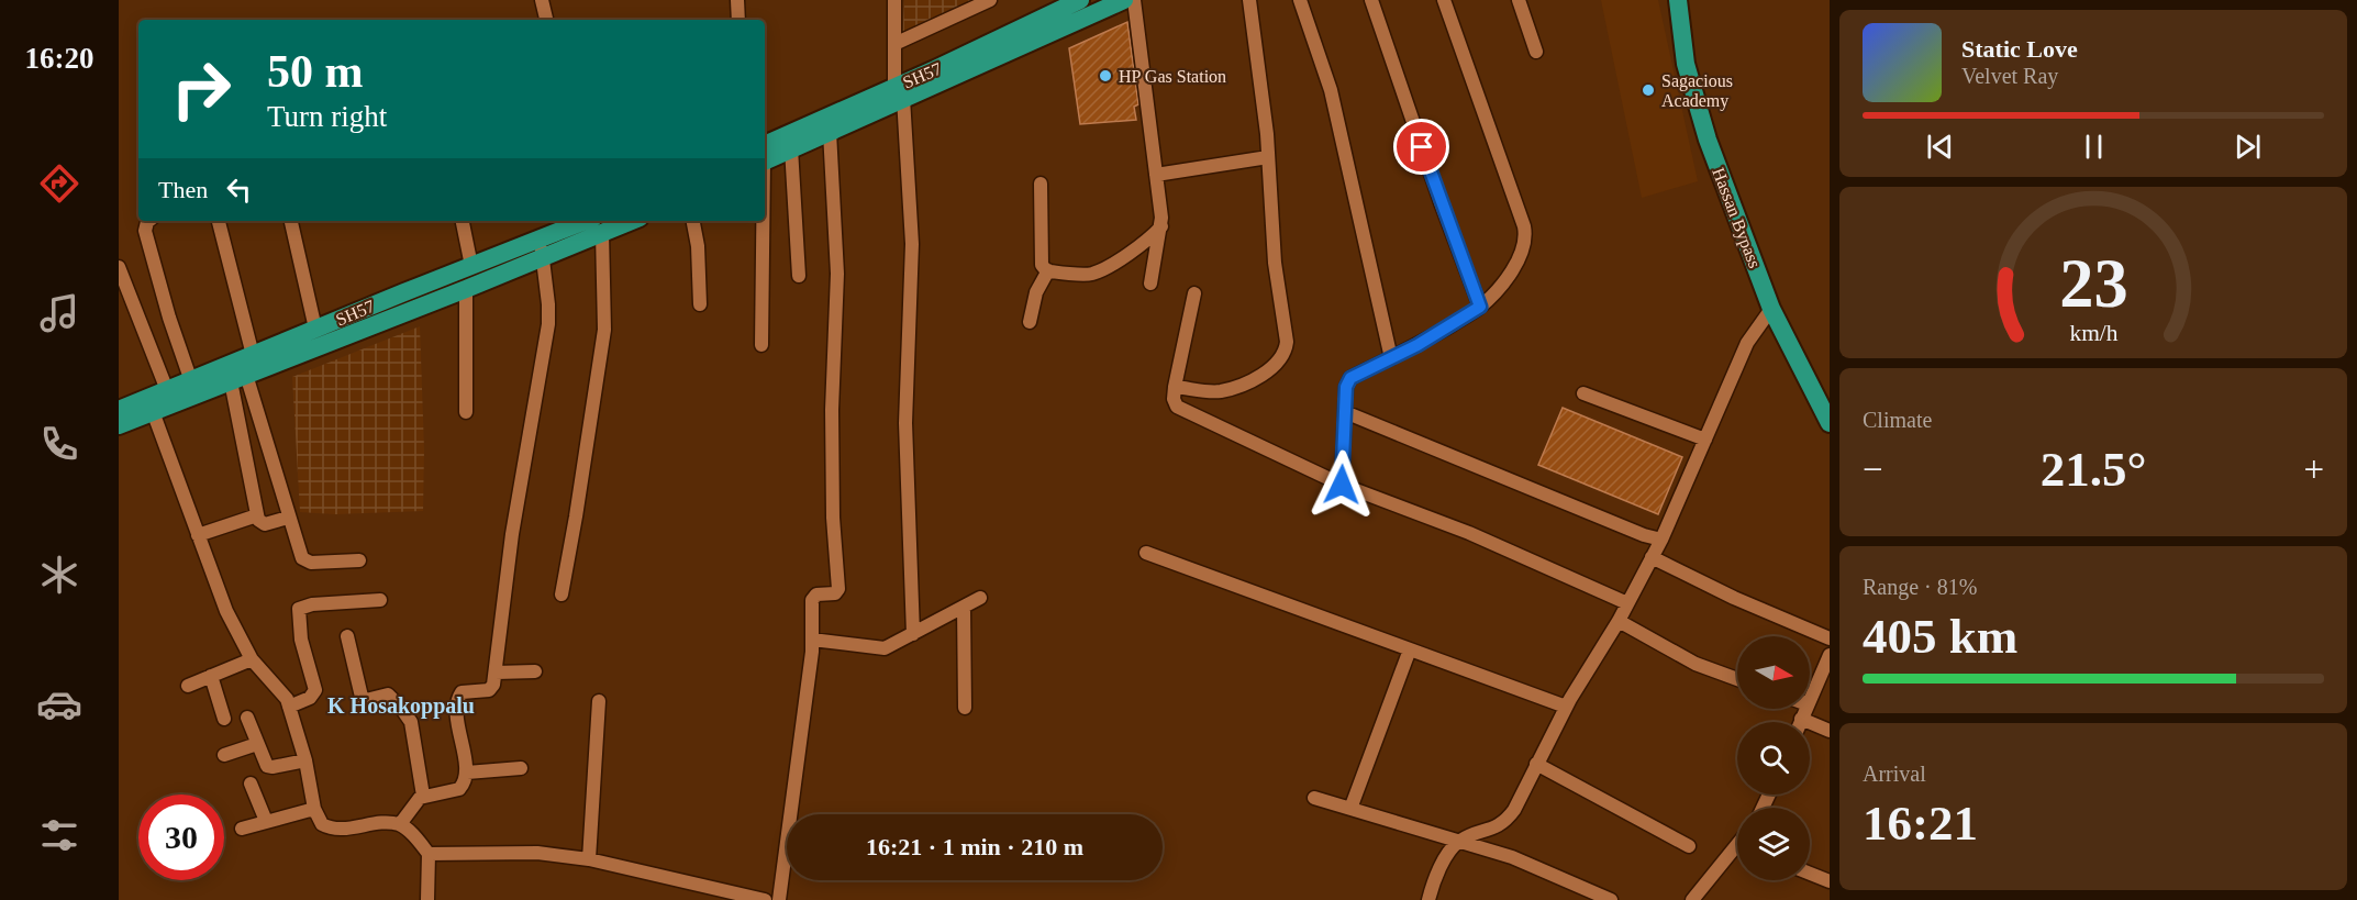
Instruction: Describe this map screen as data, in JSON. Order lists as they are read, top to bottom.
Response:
{
  "streets": {
    "highway": ["SH57", "Hassan Bypass"]
  },
  "districts": ["K Hosakoppalu"],
  "places": ["HP Gas Station", "Sagacious Academy"],
  "north": "right",
  "page": {
    "tabs": "16:20",
    "turn": ["50 m", "Turn right"],
    "song": ["Static Love", "Velvet Ray"],
    "then": "Then",
    "tile": [
      "Climate",
      ["Range · 81%", "405 km"],
      ["Arrival", "16:21"]
    ],
    "heat": ["−", "21.5°", "+"],
    "limit": "30",
    "trip": "16:21 · 1 min · 210 m",
    "gauge": ["23", "km/h"]
  }
}
